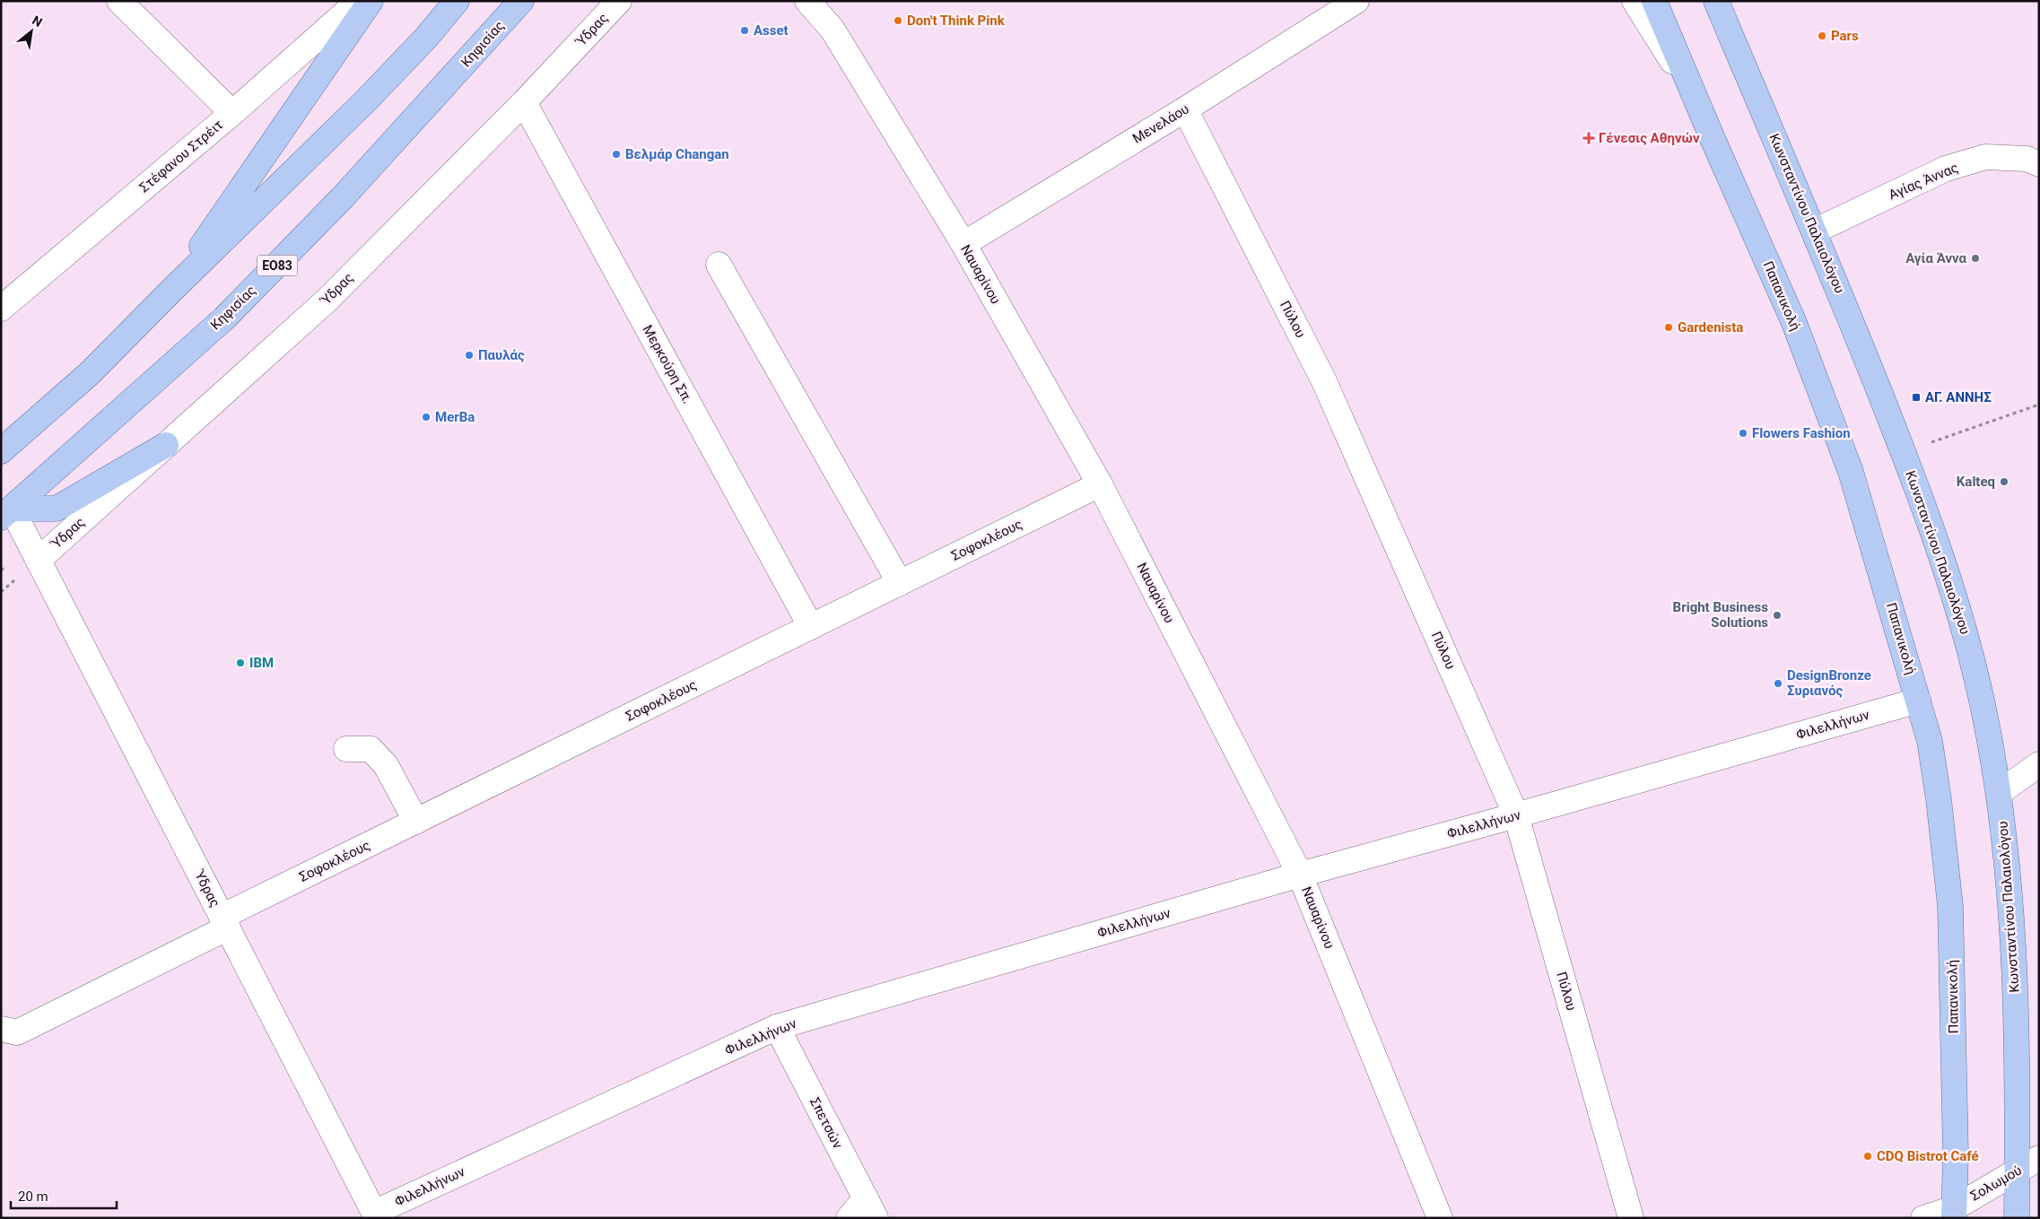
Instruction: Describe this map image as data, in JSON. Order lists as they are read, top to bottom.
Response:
{
  "streets": {
    "main road": [
      "Κηφισίας",
      "Κωνσταντίνου Παλαιολόγου",
      "ΕΟ83",
      "Παπανικολή"
    ],
    "street": [
      "Ύδρας",
      "Μενελάου",
      "Στέφανου Στρέιτ",
      "Αγίας Άννας",
      "Ναυαρίνου",
      "Πύλου",
      "Μερκούρη Σπ.",
      "Σοφοκλέους",
      "Φιλελλήνων",
      "Σπετσών",
      "Σολωμού"
    ]
  },
  "crossings": [
    ["Ύδρας", "Κηφισίας"],
    ["Ύδρας", "Μερκούρη Σπ."],
    ["Ύδρας", "Σοφοκλέους"],
    ["Ύδρας", "Φιλελλήνων"],
    ["Μενελάου", "Ναυαρίνου"],
    ["Μενελάου", "Πύλου"],
    ["Αγίας Άννας", "Κωνσταντίνου Παλαιολόγου"],
    ["Κωνσταντίνου Παλαιολόγου", "Σολωμού"],
    ["Ναυαρίνου", "Σοφοκλέους"],
    ["Ναυαρίνου", "Φιλελλήνων"],
    ["Παπανικολή", "Φιλελλήνων"],
    ["Παπανικολή", "Σολωμού"],
    ["Πύλου", "Φιλελλήνων"],
    ["Μερκούρη Σπ.", "Σοφοκλέους"],
    ["Φιλελλήνων", "Σπετσών"]
  ],
  "places": {
    "other": [
      "Don't Think Pink",
      "Asset",
      "Pars",
      "Βελμάρ Changan",
      "Αγία Άννα",
      "Gardenista",
      "Παυλάς",
      "MerBa",
      "Flowers Fashion",
      "Kalteq",
      "Bright Business Solutions",
      "IBM",
      "DesignBronze Συριανός",
      "CDQ Bistrot Café"
    ],
    "health": ["Γένεσις Αθηνών"],
    "transit": ["ΑΓ. ΑΝΝΗΣ"]
  },
  "scale_bar": "20 m",
  "north": "top right"
}
